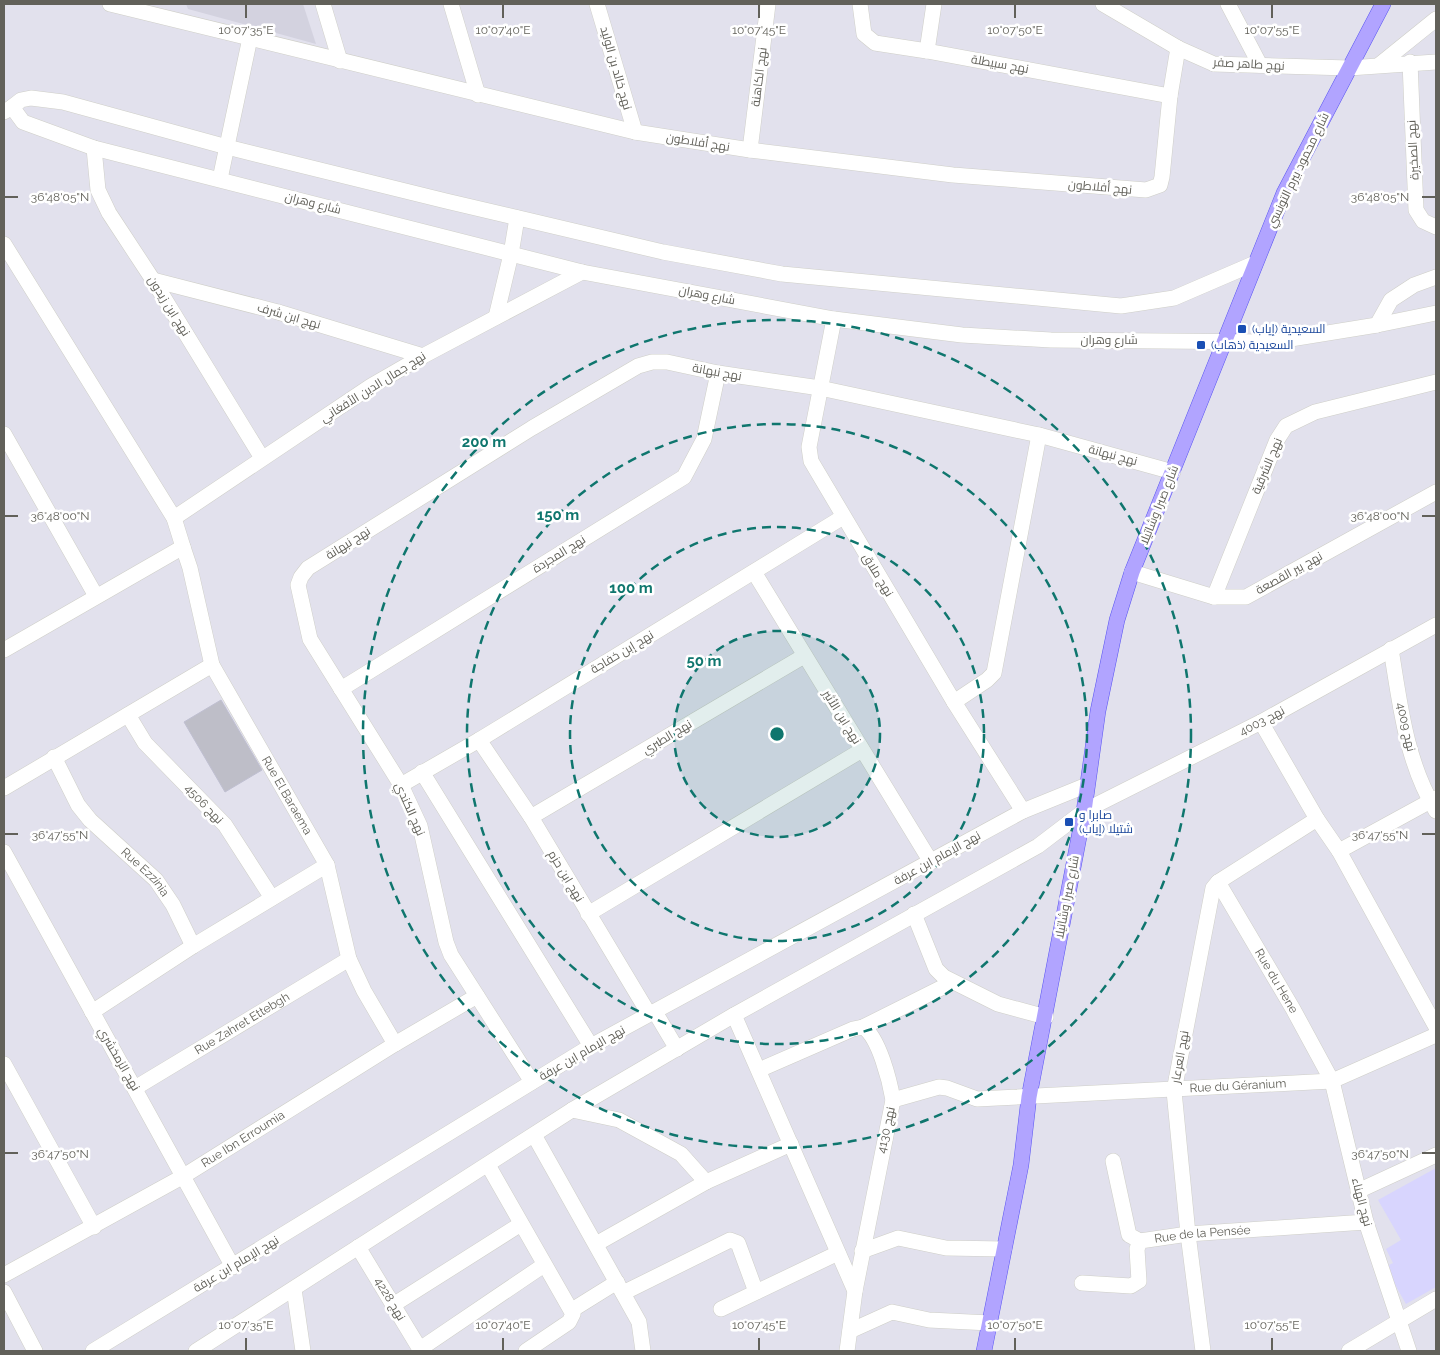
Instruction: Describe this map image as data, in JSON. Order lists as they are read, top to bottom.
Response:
{
  "streets": {
    "main road": ["شارع محمود بيرم التونسي", "شارع صبرا وشاتيلا"],
    "street": [
      "نهج سبيطلة",
      "نهج طاهر صفر",
      "نهج خالد بن الوليد",
      "نهج الكاهنة",
      "نهج أفلاطون",
      "نهج الصخيرة",
      "شارع وهران",
      "نهج ابن زيدون",
      "نهج ابن شرف",
      "نهج نبهانة",
      "نهج جمال الدين الأفغاني",
      "نهج الشرقية",
      "نهج المجردة",
      "نهج بير القصعة",
      "نهج ملاق",
      "نهج إبن خفاجة",
      "نهج ابن الأثير",
      "نهج 4003",
      "نهج 4009",
      "نهج الطبري",
      "Rue El Baraema",
      "نهج 4506",
      "نهج الكندي",
      "نهج الإمام ابن عرفة",
      "Rue Ezzinia",
      "نهج ابن حزم",
      "Rue du Hene",
      "Rue Zahret Ettebgh",
      "نهج العرعار",
      "نهج الزمخشري",
      "Rue du Géranium",
      "نهج 4130",
      "Rue Ibn Erroumia",
      "نهج الهناء",
      "Rue de la Pensée",
      "نهج 4228"
    ]
  },
  "crossings": [
    ["نهج سبيطلة", "نهج أفلاطون"],
    ["نهج طاهر صفر", "نهج أفلاطون"],
    ["نهج طاهر صفر", "نهج الصخيرة"],
    ["نهج طاهر صفر", "شارع محمود بيرم التونسي"],
    ["نهج خالد بن الوليد", "نهج أفلاطون"],
    ["نهج الكاهنة", "نهج أفلاطون"],
    ["شارع محمود بيرم التونسي", "شارع وهران"],
    ["شارع محمود بيرم التونسي", "شارع صبرا وشاتيلا"],
    ["شارع وهران", "نهج ابن زيدون"],
    ["شارع وهران", "نهج جمال الدين الأفغاني"],
    ["شارع وهران", "شارع صبرا وشاتيلا"],
    ["شارع وهران", "نهج ملاق"],
    ["نهج ابن زيدون", "نهج ابن شرف"],
    ["نهج ابن زيدون", "نهج جمال الدين الأفغاني"],
    ["نهج ابن شرف", "نهج جمال الدين الأفغاني"],
    ["نهج نبهانة", "شارع صبرا وشاتيلا"],
    ["نهج نبهانة", "نهج المجردة"],
    ["نهج نبهانة", "نهج ملاق"],
    ["نهج نبهانة", "نهج الكندي"],
    ["نهج جمال الدين الأفغاني", "Rue El Baraema"],
    ["نهج الشرقية", "نهج بير القصعة"],
    ["شارع صبرا وشاتيلا", "نهج بير القصعة"],
    ["شارع صبرا وشاتيلا", "نهج 4003"],
    ["شارع صبرا وشاتيلا", "نهج الإمام ابن عرفة"],
    ["شارع صبرا وشاتيلا", "Rue du Géranium"],
    ["نهج المجردة", "نهج الكندي"],
    ["نهج ملاق", "نهج إبن خفاجة"],
    ["نهج ملاق", "نهج الإمام ابن عرفة"],
    ["نهج إبن خفاجة", "نهج ابن الأثير"],
    ["نهج إبن خفاجة", "نهج الكندي"],
    ["نهج إبن خفاجة", "نهج ابن حزم"],
    ["نهج ابن الأثير", "نهج الطبري"],
    ["نهج ابن الأثير", "نهج الإمام ابن عرفة"],
    ["نهج 4003", "نهج 4009"],
    ["نهج 4003", "نهج ابن حزم"],
    ["نهج 4003", "نهج 4228"],
    ["نهج الطبري", "نهج ابن حزم"],
    ["Rue El Baraema", "Rue Zahret Ettebgh"],
    ["Rue El Baraema", "Rue Ibn Erroumia"],
    ["نهج الكندي", "نهج الإمام ابن عرفة"],
    ["نهج الكندي", "Rue Ibn Erroumia"],
    ["نهج الإمام ابن عرفة", "نهج ابن حزم"],
    ["نهج الإمام ابن عرفة", "نهج الزمخشري"],
    ["Rue du Hene", "نهج العرعار"],
    ["Rue du Hene", "Rue du Géranium"],
    ["Rue du Hene", "نهج الهناء"],
    ["Rue Zahret Ettebgh", "نهج الزمخشري"],
    ["نهج العرعار", "Rue du Géranium"],
    ["نهج العرعار", "Rue de la Pensée"],
    ["نهج الزمخشري", "Rue Ibn Erroumia"],
    ["Rue du Géranium", "نهج 4130"],
    ["Rue du Géranium", "نهج الهناء"],
    ["نهج الهناء", "Rue de la Pensée"]
  ],
  "places": {
    "transit": ["السعيدية (إياب)", "السعيدية (ذهاب)", "صابرا و شتيلا (إياب)"]
  },
  "coordinates": [
    "10°07'35\"E",
    "10°07'40\"E",
    "10°07'45\"E",
    "10°07'50\"E",
    "10°07'55\"E",
    "36°48'05\"N",
    "36°48'00\"N",
    "36°47'55\"N",
    "36°47'50\"N"
  ],
  "rings": [
    "200 m",
    "150 m",
    "100 m",
    "50 m"
  ]
}
